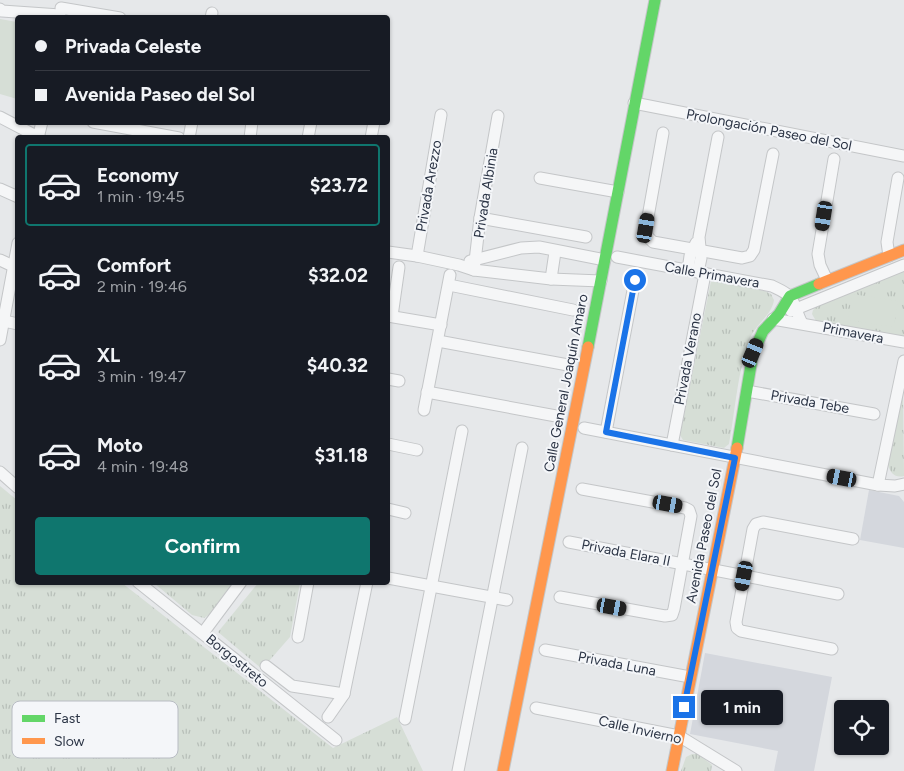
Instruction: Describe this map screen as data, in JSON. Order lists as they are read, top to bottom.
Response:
{
  "streets": {
    "street": [
      "Prolongación Paseo del Sol",
      "Privada Arezzo",
      "Privada Albinia",
      "Calle Primavera",
      "Primavera",
      "Privada Verano",
      "Calle General Joaquín Amaro",
      "Privada Tebe",
      "Avenida Paseo del Sol",
      "Privada Elara II",
      "Borgostreto",
      "Privada Luna",
      "Calle Invierno"
    ]
  },
  "crossings": [
    ["Prolongación Paseo del Sol", "Calle General Joaquín Amaro"],
    ["Calle Primavera", "Privada Verano"],
    ["Calle Primavera", "Avenida Paseo del Sol"],
    ["Primavera", "Avenida Paseo del Sol"],
    ["Privada Tebe", "Avenida Paseo del Sol"],
    ["Avenida Paseo del Sol", "Privada Elara II"],
    ["Avenida Paseo del Sol", "Privada Luna"],
    ["Avenida Paseo del Sol", "Calle Invierno"]
  ],
  "legend": ["Fast", "Slow"],
  "page": {
    "banner": ["Privada Celeste", "Avenida Paseo del Sol"],
    "list": [
      {
        "name": "Economy",
        "note": "1 min · 19:45",
        "value": "$23.72"
      },
      {
        "name": "Comfort",
        "note": "2 min · 19:46",
        "value": "$32.02"
      },
      {
        "name": "XL",
        "note": "3 min · 19:47",
        "value": "$40.32"
      },
      {
        "name": "Moto",
        "note": "4 min · 19:48",
        "value": "$31.18"
      }
    ],
    "buttons": "Confirm",
    "bubble": "1 min"
  }
}
